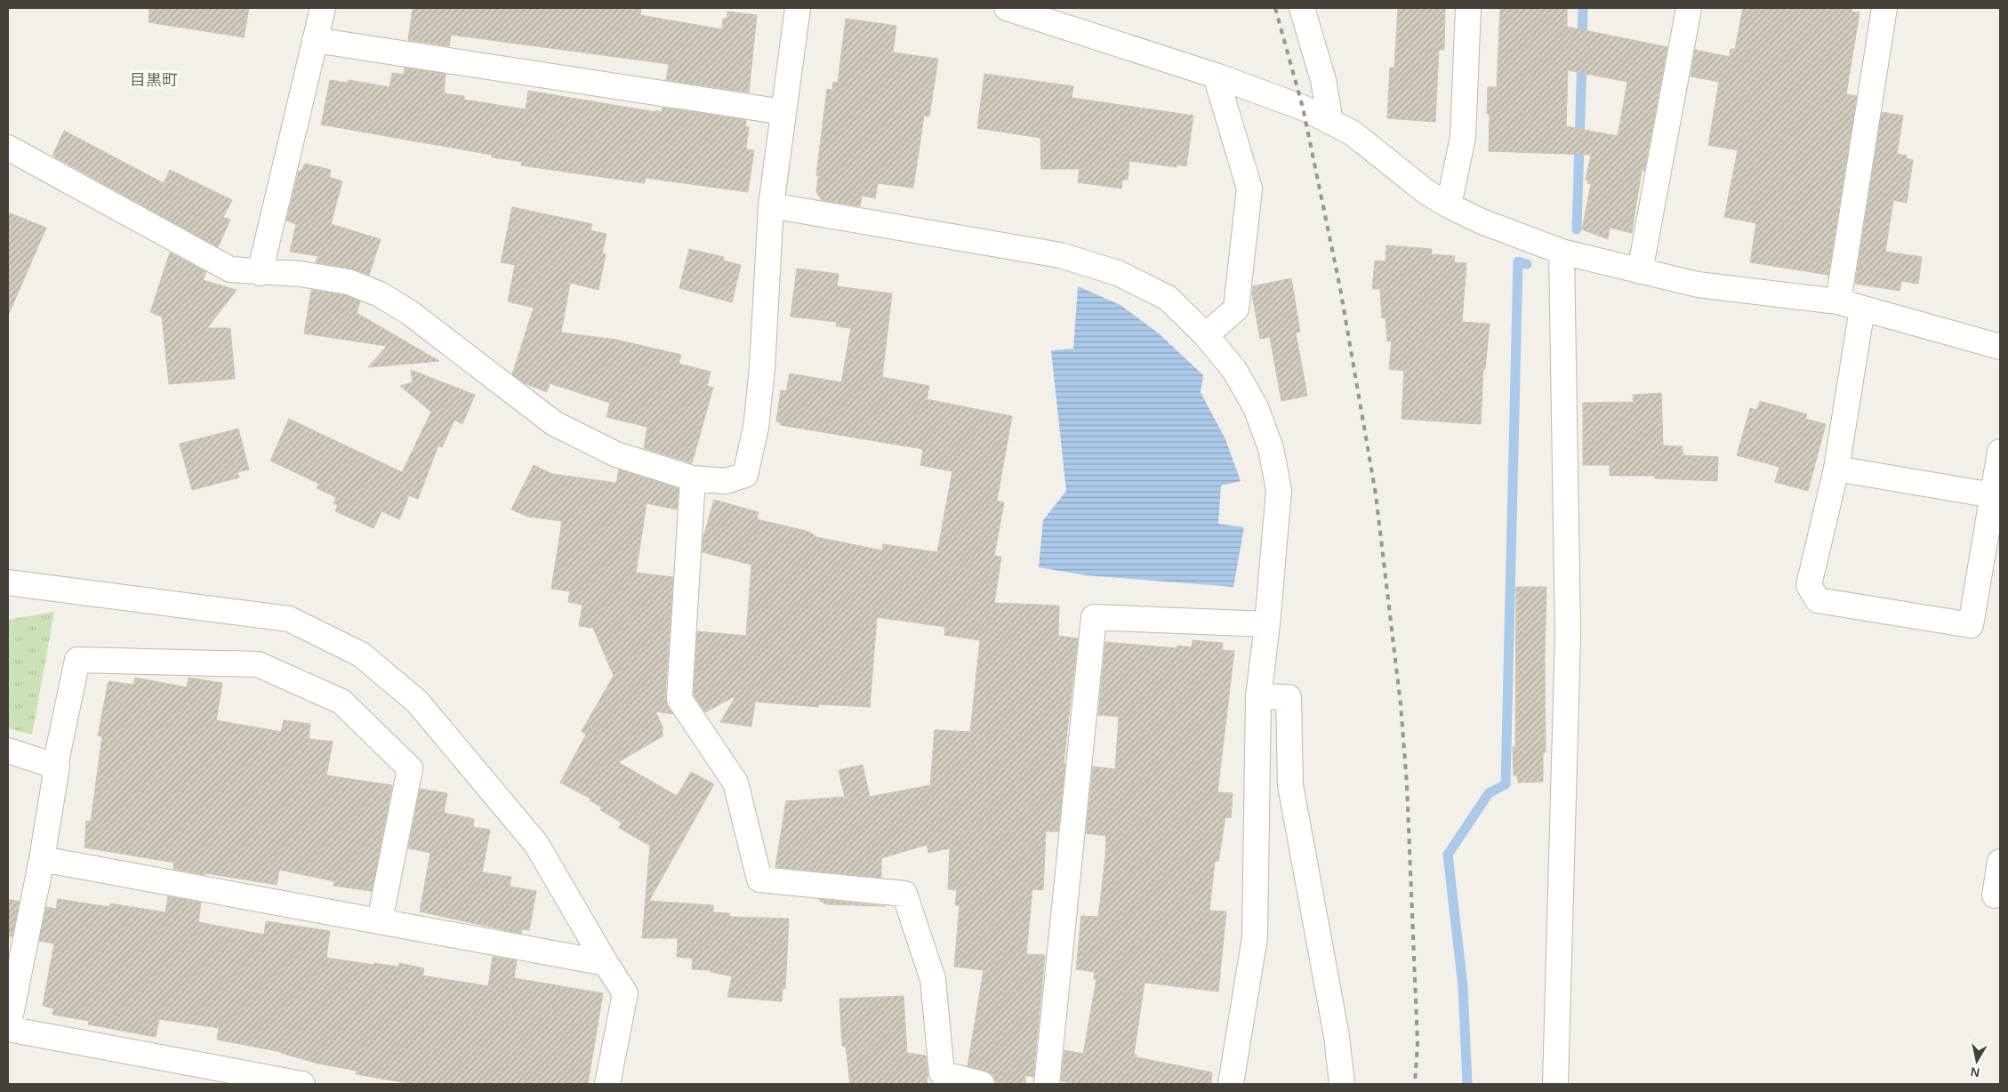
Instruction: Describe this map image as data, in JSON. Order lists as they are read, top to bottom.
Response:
{
  "districts": ["目黒町"],
  "north": "bottom"
}
